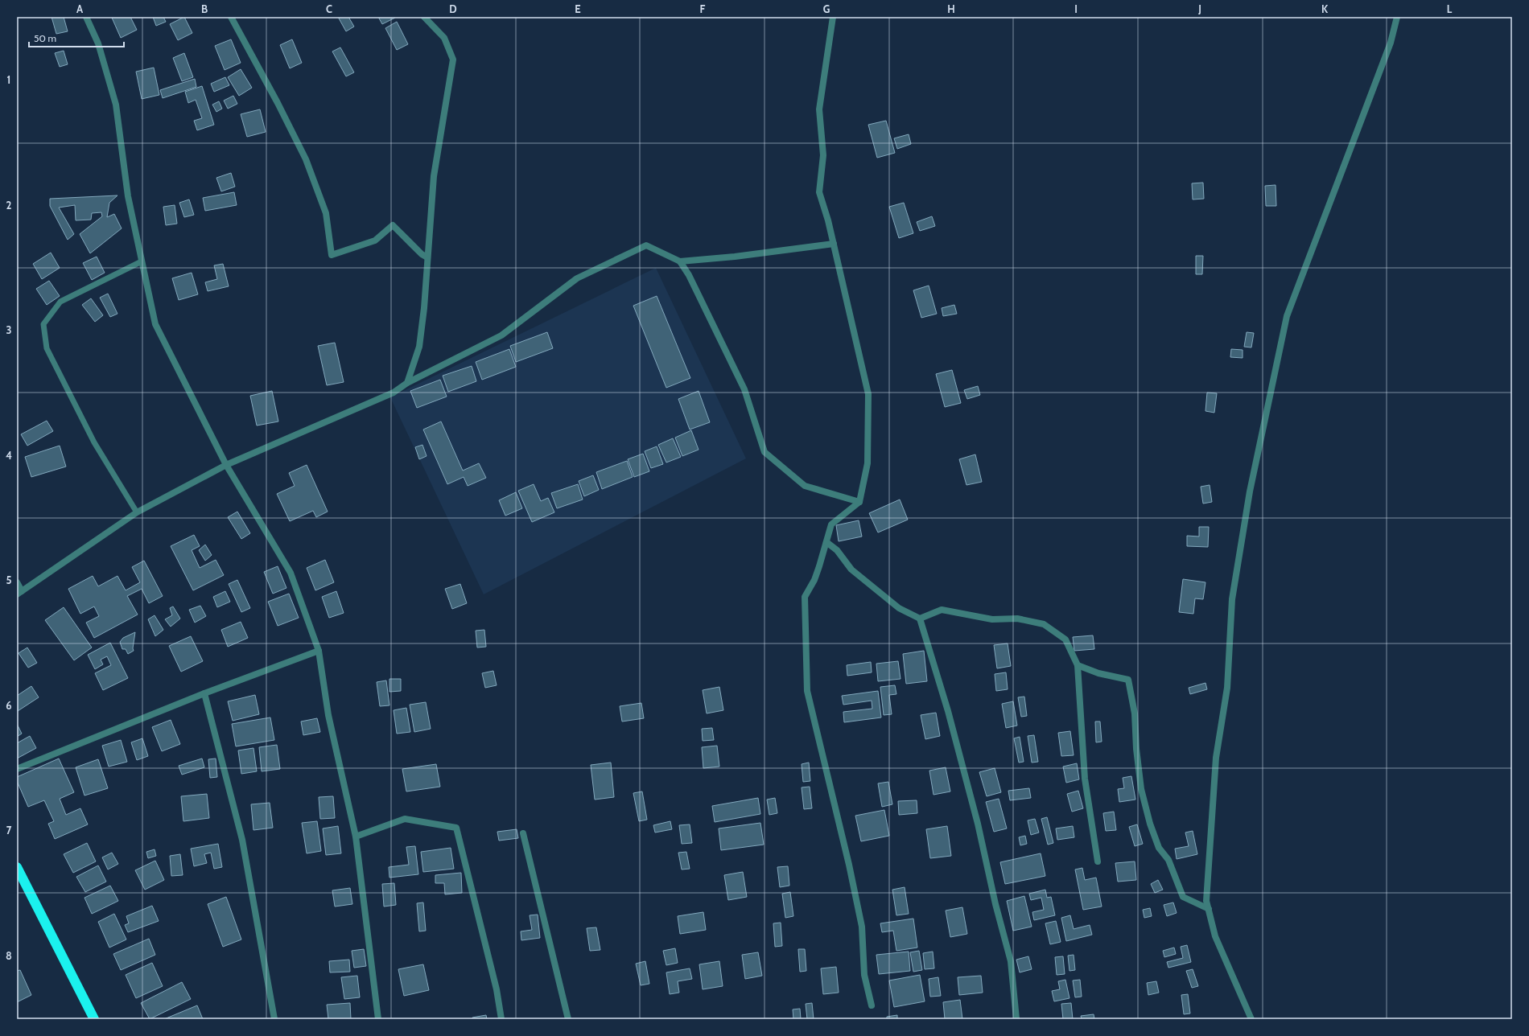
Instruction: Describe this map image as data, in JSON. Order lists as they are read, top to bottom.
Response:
{
  "scale_bar": "50 m",
  "grid": {
    "columns": [
      "A",
      "B",
      "C",
      "D",
      "E",
      "F",
      "G",
      "H",
      "I",
      "J",
      "K",
      "L"
    ],
    "rows": [
      "1",
      "2",
      "3",
      "4",
      "5",
      "6",
      "7",
      "8"
    ]
  }
}
